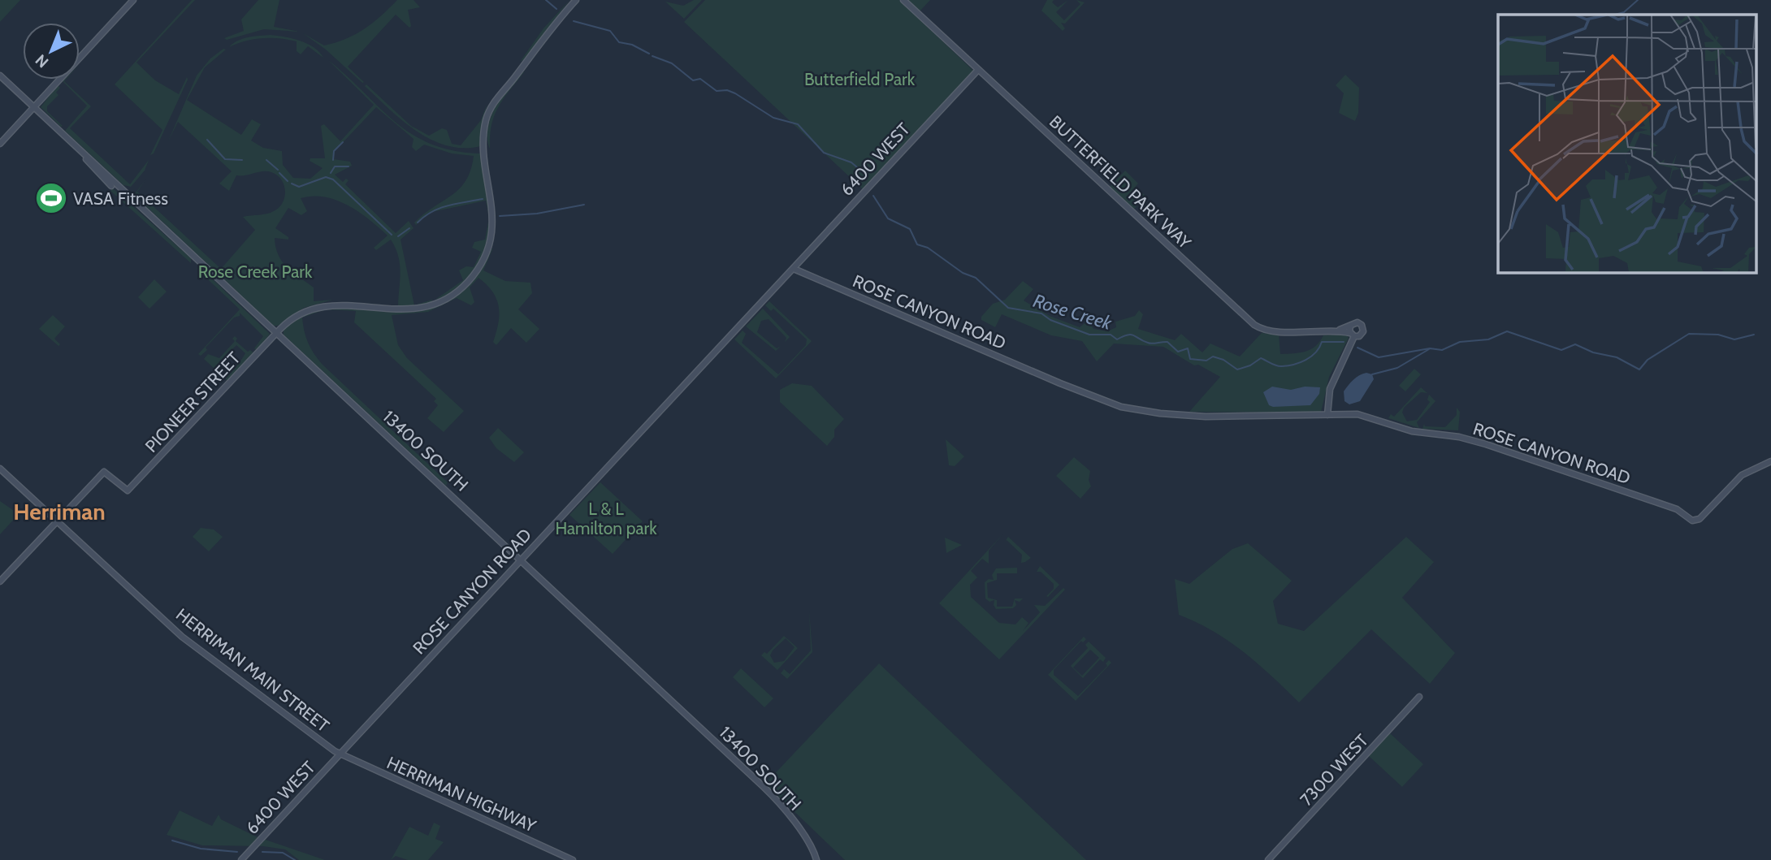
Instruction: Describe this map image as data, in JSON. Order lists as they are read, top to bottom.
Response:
{
  "streets": {
    "street": [
      "6400 WEST",
      "BUTTERFIELD PARK WAY",
      "ROSE CANYON ROAD",
      "PIONEER STREET",
      "13400 SOUTH",
      "HERRIMAN MAIN STREET",
      "7300 WEST",
      "HERRIMAN HIGHWAY"
    ]
  },
  "crossings": [
    ["6400 WEST", "BUTTERFIELD PARK WAY"],
    ["6400 WEST", "ROSE CANYON ROAD"],
    ["6400 WEST", "HERRIMAN MAIN STREET"],
    ["6400 WEST", "HERRIMAN HIGHWAY"],
    ["BUTTERFIELD PARK WAY", "ROSE CANYON ROAD"],
    ["ROSE CANYON ROAD", "13400 SOUTH"],
    ["ROSE CANYON ROAD", "HERRIMAN MAIN STREET"],
    ["ROSE CANYON ROAD", "HERRIMAN HIGHWAY"],
    ["PIONEER STREET", "13400 SOUTH"],
    ["PIONEER STREET", "HERRIMAN MAIN STREET"],
    ["HERRIMAN MAIN STREET", "HERRIMAN HIGHWAY"]
  ],
  "districts": ["Herriman"],
  "water": ["Rose Creek"],
  "parks": ["Butterfield Park", "Rose Creek Park", "L & L Hamilton park"],
  "places": {
    "sports": ["VASA Fitness"]
  },
  "north": "bottom left"
}
